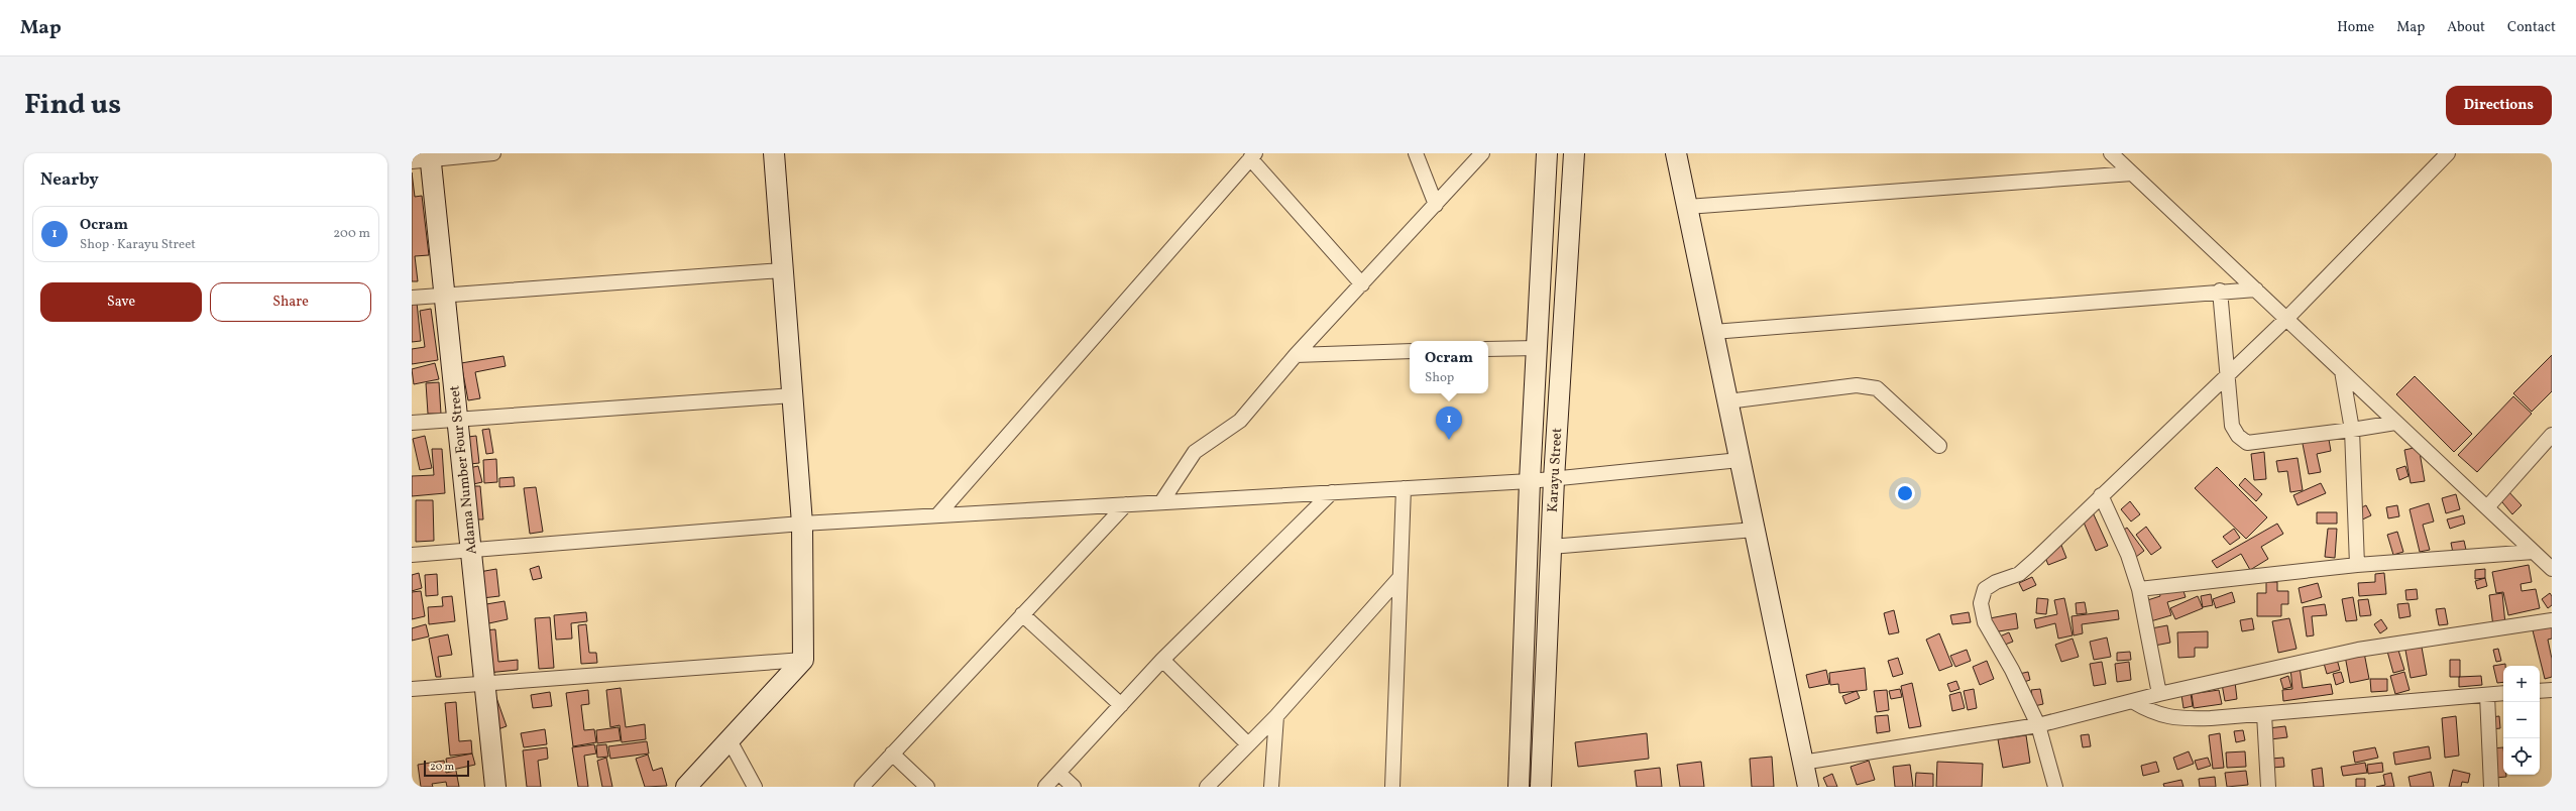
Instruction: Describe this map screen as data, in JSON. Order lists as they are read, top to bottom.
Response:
{
  "streets": {
    "street": ["Adama Number Four Street", "Karayu Street"]
  },
  "scale_bar": "20 m",
  "page": {
    "header": "Map",
    "nav": [
      "Home",
      "Map",
      "About",
      "Contact"
    ],
    "title": "Find us",
    "buttons": [
      "Directions",
      ["Save", "Share"]
    ],
    "heading": "Nearby",
    "list": [
      {
        "mark": "1",
        "name": "Ocram",
        "note": "Shop · Karayu Street",
        "value": "200 m"
      }
    ],
    "popup": ["Ocram", "Shop"],
    "pins": "1",
    "map_buttons": ["+", "−"],
    "scale": "20 m"
  }
}
